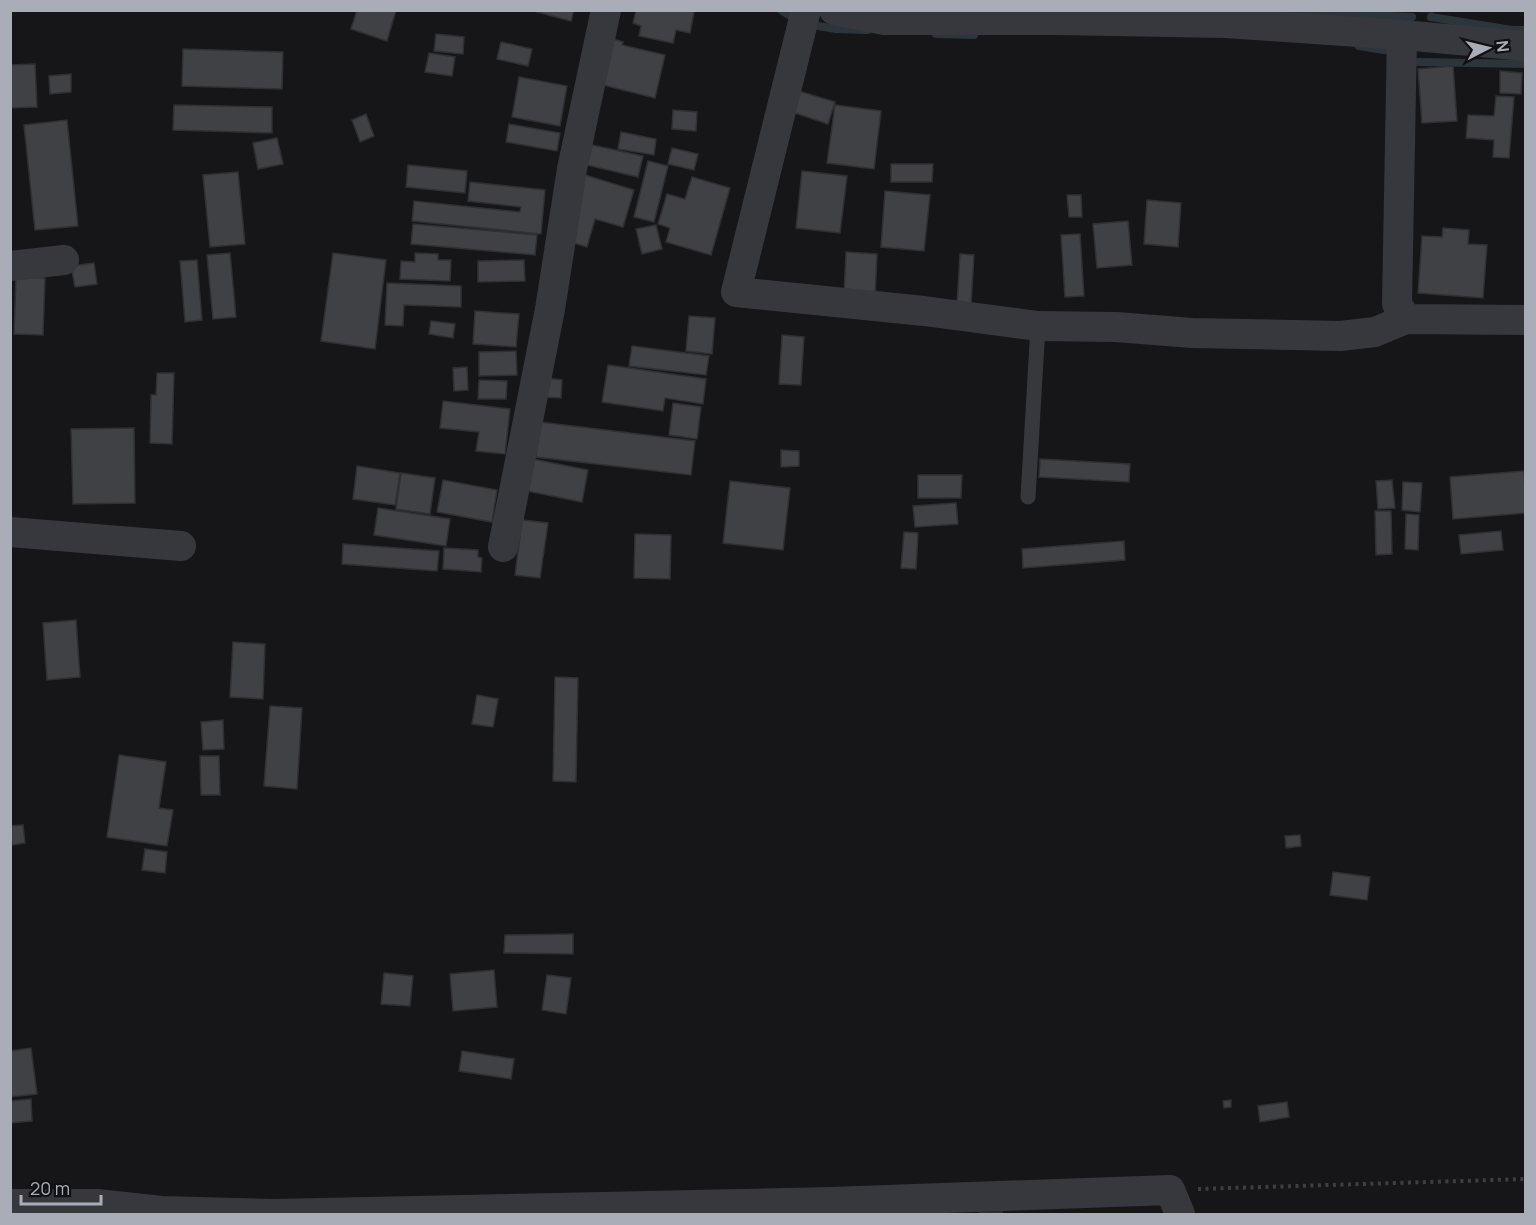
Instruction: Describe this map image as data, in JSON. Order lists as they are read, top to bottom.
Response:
{
  "scale_bar": "20 m",
  "north": "right"
}
